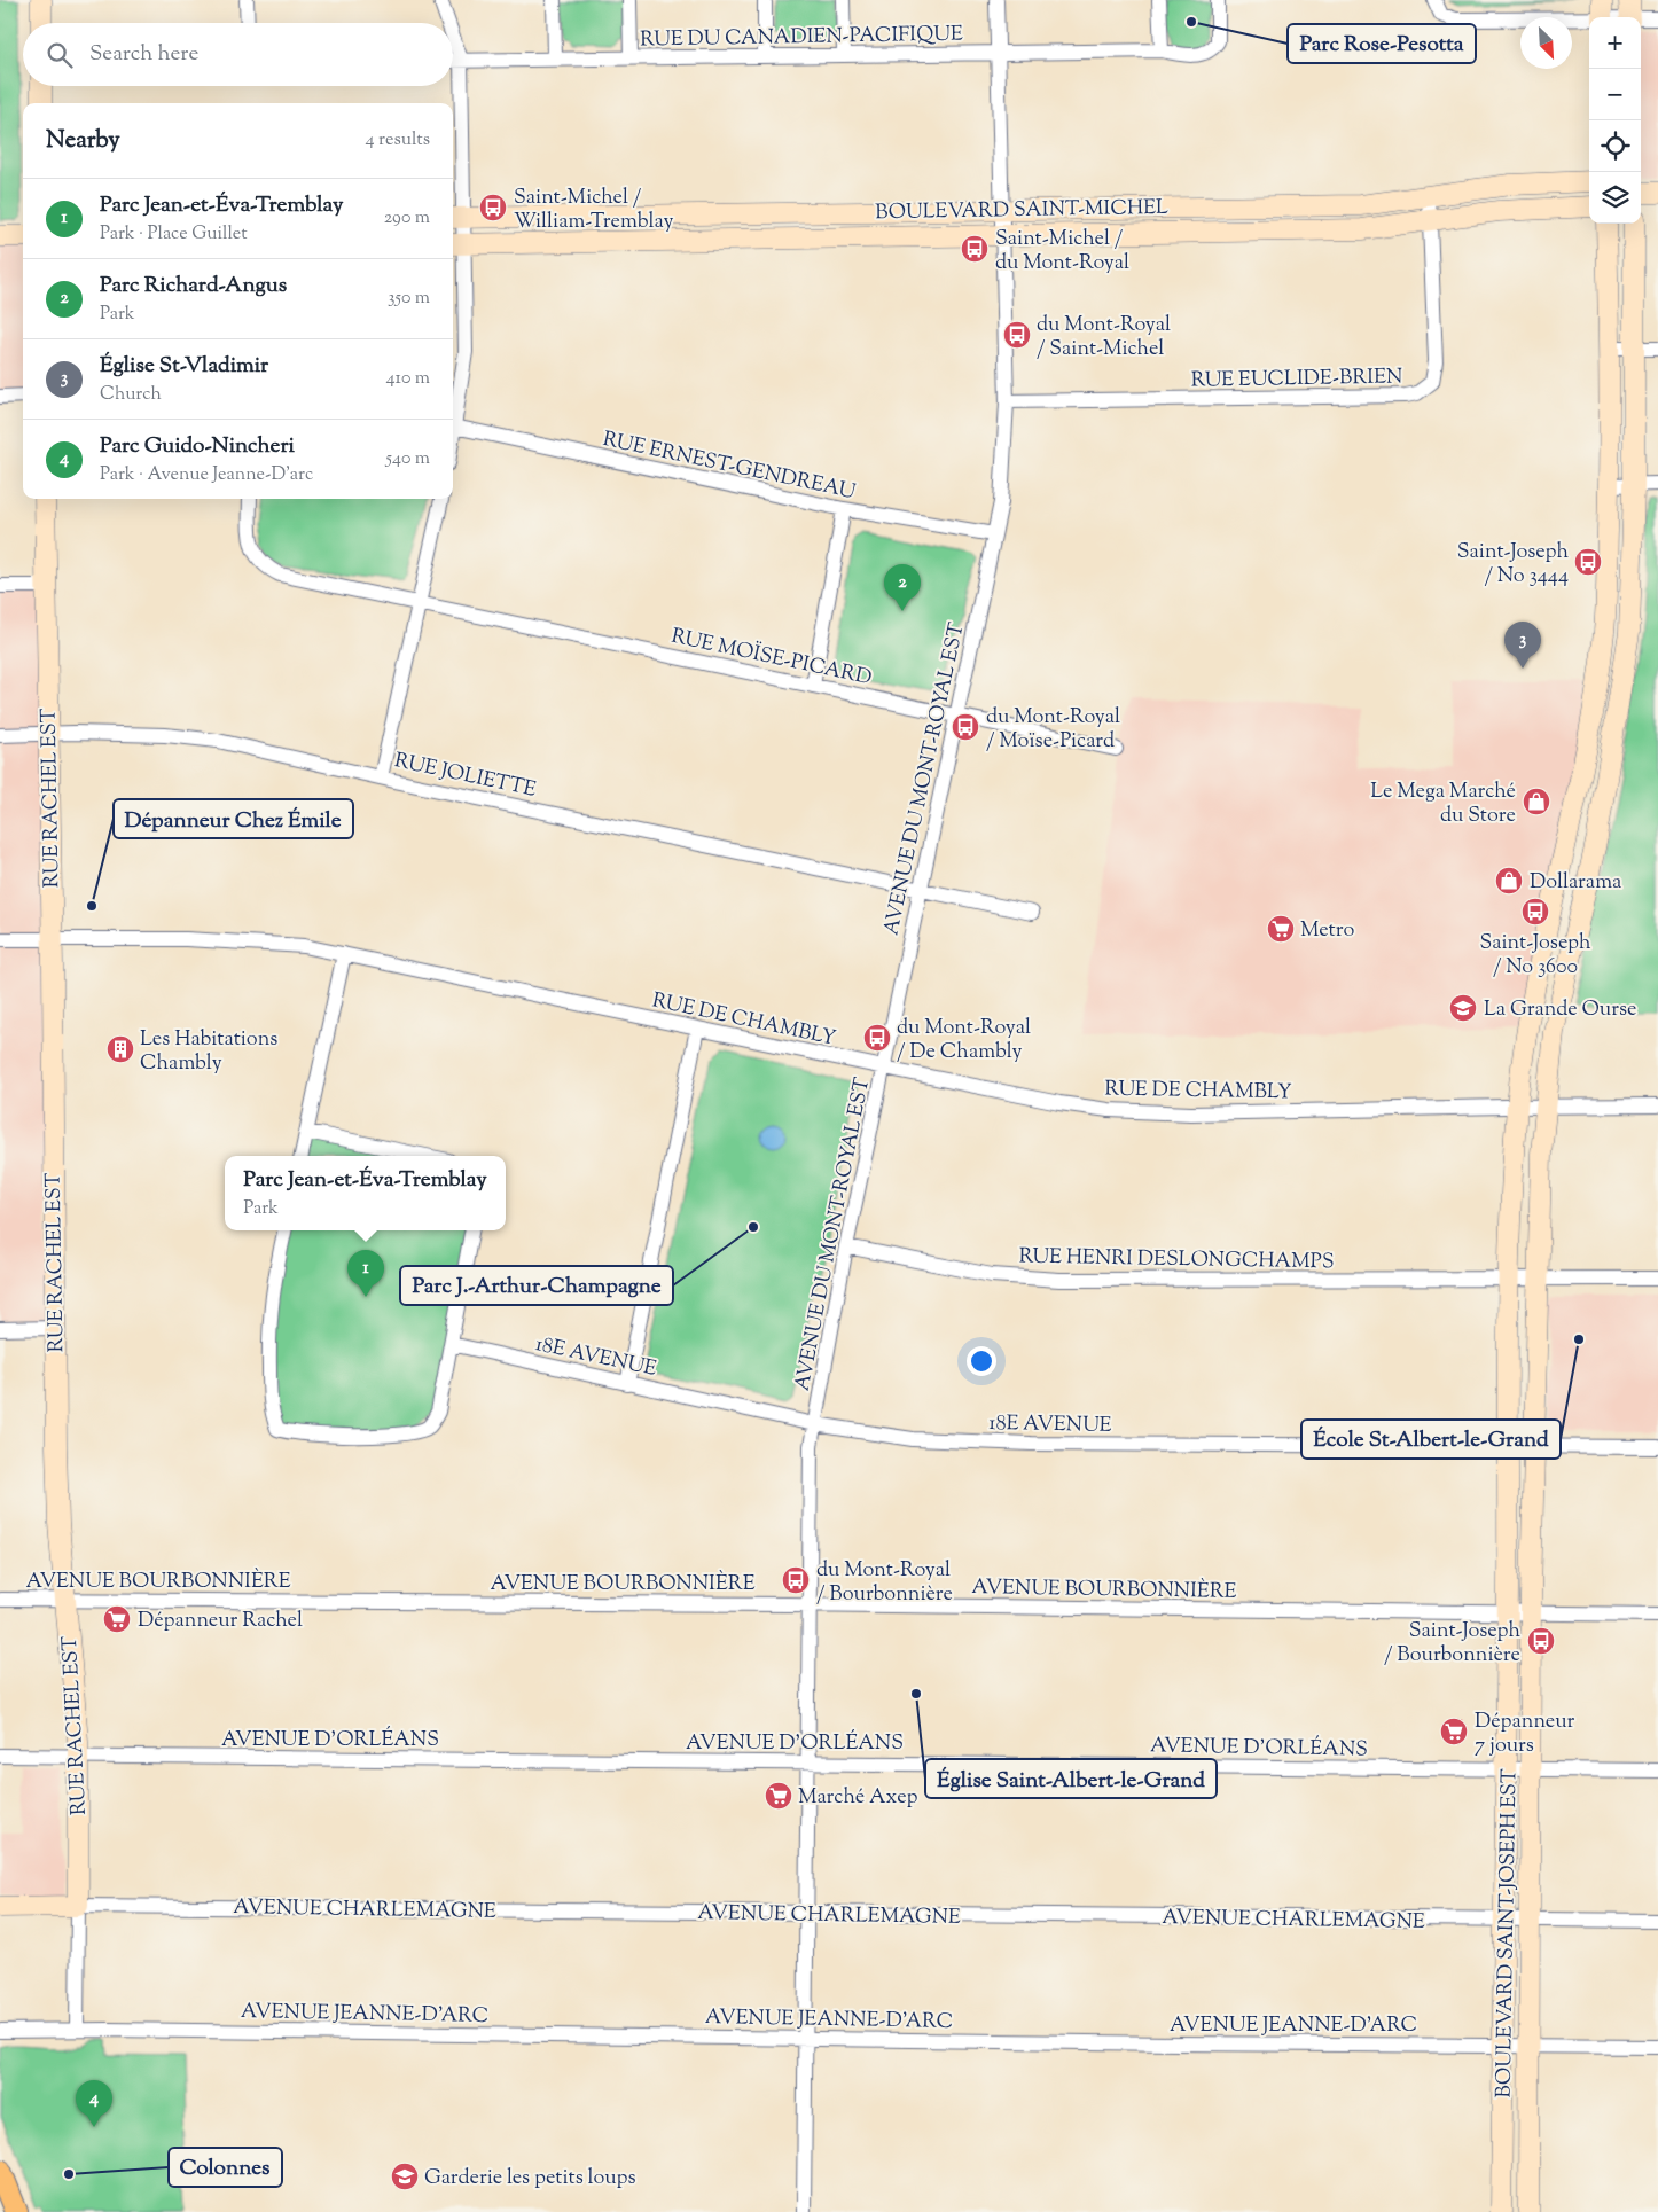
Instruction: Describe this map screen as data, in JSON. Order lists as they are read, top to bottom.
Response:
{
  "streets": {
    "main road": [
      "BOULEVARD SAINT-MICHEL",
      "RUE RACHEL EST",
      "AVENUE CHARLEMAGNE",
      "BOULEVARD SAINT-JOSEPH EST"
    ],
    "street": [
      "RUE DU CANADIEN-PACIFIQUE",
      "RUE EUCLIDE-BRIEN",
      "RUE ERNEST-GENDREAU",
      "RUE MOÏSE-PICARD",
      "RUE JOLIETTE",
      "AVENUE DU MONT-ROYAL EST",
      "RUE DE CHAMBLY",
      "RUE HENRI DESLONGCHAMPS",
      "18E AVENUE",
      "AVENUE BOURBONNIÈRE",
      "AVENUE D'ORLÉANS",
      "AVENUE JEANNE-D'ARC"
    ]
  },
  "crossings": [
    ["RUE DU CANADIEN-PACIFIQUE", "AVENUE DU MONT-ROYAL EST"],
    ["BOULEVARD SAINT-MICHEL", "RUE EUCLIDE-BRIEN"],
    ["BOULEVARD SAINT-MICHEL", "AVENUE DU MONT-ROYAL EST"],
    ["RUE EUCLIDE-BRIEN", "AVENUE DU MONT-ROYAL EST"],
    ["RUE ERNEST-GENDREAU", "AVENUE DU MONT-ROYAL EST"],
    ["RUE MOÏSE-PICARD", "AVENUE DU MONT-ROYAL EST"],
    ["RUE JOLIETTE", "AVENUE DU MONT-ROYAL EST"],
    ["RUE JOLIETTE", "RUE RACHEL EST"],
    ["AVENUE DU MONT-ROYAL EST", "RUE DE CHAMBLY"],
    ["AVENUE DU MONT-ROYAL EST", "RUE HENRI DESLONGCHAMPS"],
    ["AVENUE DU MONT-ROYAL EST", "18E AVENUE"],
    ["AVENUE DU MONT-ROYAL EST", "AVENUE BOURBONNIÈRE"],
    ["AVENUE DU MONT-ROYAL EST", "AVENUE D'ORLÉANS"],
    ["AVENUE DU MONT-ROYAL EST", "AVENUE CHARLEMAGNE"],
    ["AVENUE DU MONT-ROYAL EST", "AVENUE JEANNE-D'ARC"],
    ["RUE RACHEL EST", "RUE DE CHAMBLY"],
    ["RUE RACHEL EST", "AVENUE BOURBONNIÈRE"],
    ["RUE RACHEL EST", "AVENUE D'ORLÉANS"],
    ["RUE RACHEL EST", "AVENUE CHARLEMAGNE"],
    ["RUE RACHEL EST", "AVENUE JEANNE-D'ARC"],
    ["RUE DE CHAMBLY", "BOULEVARD SAINT-JOSEPH EST"],
    ["RUE HENRI DESLONGCHAMPS", "BOULEVARD SAINT-JOSEPH EST"],
    ["18E AVENUE", "BOULEVARD SAINT-JOSEPH EST"],
    ["AVENUE BOURBONNIÈRE", "BOULEVARD SAINT-JOSEPH EST"],
    ["AVENUE D'ORLÉANS", "BOULEVARD SAINT-JOSEPH EST"],
    ["AVENUE CHARLEMAGNE", "BOULEVARD SAINT-JOSEPH EST"],
    ["BOULEVARD SAINT-JOSEPH EST", "AVENUE JEANNE-D'ARC"]
  ],
  "places": {
    "other": [
      "Parc Rose-Pesotta",
      "Dépanneur Chez Émile",
      "Parc J.-Arthur-Champagne",
      "École St-Albert-le-Grand",
      "Église Saint-Albert-le-Grand",
      "Colonnes"
    ],
    "bus stop": [
      "Saint-Michel / William-Tremblay",
      "Saint-Michel / du Mont-Royal",
      "du Mont-Royal / Saint-Michel",
      "Saint-Joseph / No 3444",
      "du Mont-Royal / Moïse-Picard",
      "Saint-Joseph / No 3600",
      "du Mont-Royal / De Chambly",
      "du Mont-Royal / Bourbonnière",
      "Saint-Joseph / Bourbonnière"
    ],
    "shop": ["Le Mega Marché du Store", "Dollarama"],
    "supermarket": [
      "Metro",
      "Dépanneur Rachel",
      "Dépanneur 7 jours",
      "Marché Axep"
    ],
    "school or university": ["La Grande Ourse", "Garderie les petits loups"],
    "building": ["Les Habitations Chambly"]
  },
  "north": "bottom right",
  "page": {
    "map_buttons": ["+", "−"],
    "search": "Search here",
    "heading": ["Nearby", "4 results"],
    "list": [
      {
        "mark": "1",
        "name": "Parc Jean-et-Éva-Tremblay",
        "note": "Park · Place Guillet",
        "value": "290 m"
      },
      {
        "mark": "2",
        "name": "Parc Richard-Angus",
        "note": "Park",
        "value": "350 m"
      },
      {
        "mark": "3",
        "name": "Église St-Vladimir",
        "note": "Church",
        "value": "410 m"
      },
      {
        "mark": "4",
        "name": "Parc Guido-Nincheri",
        "note": "Park · Avenue Jeanne-D'arc",
        "value": "540 m"
      }
    ],
    "pins": [
      "2",
      "3",
      "1",
      "4"
    ],
    "popup": ["Parc Jean-et-Éva-Tremblay", "Park"]
  }
}
